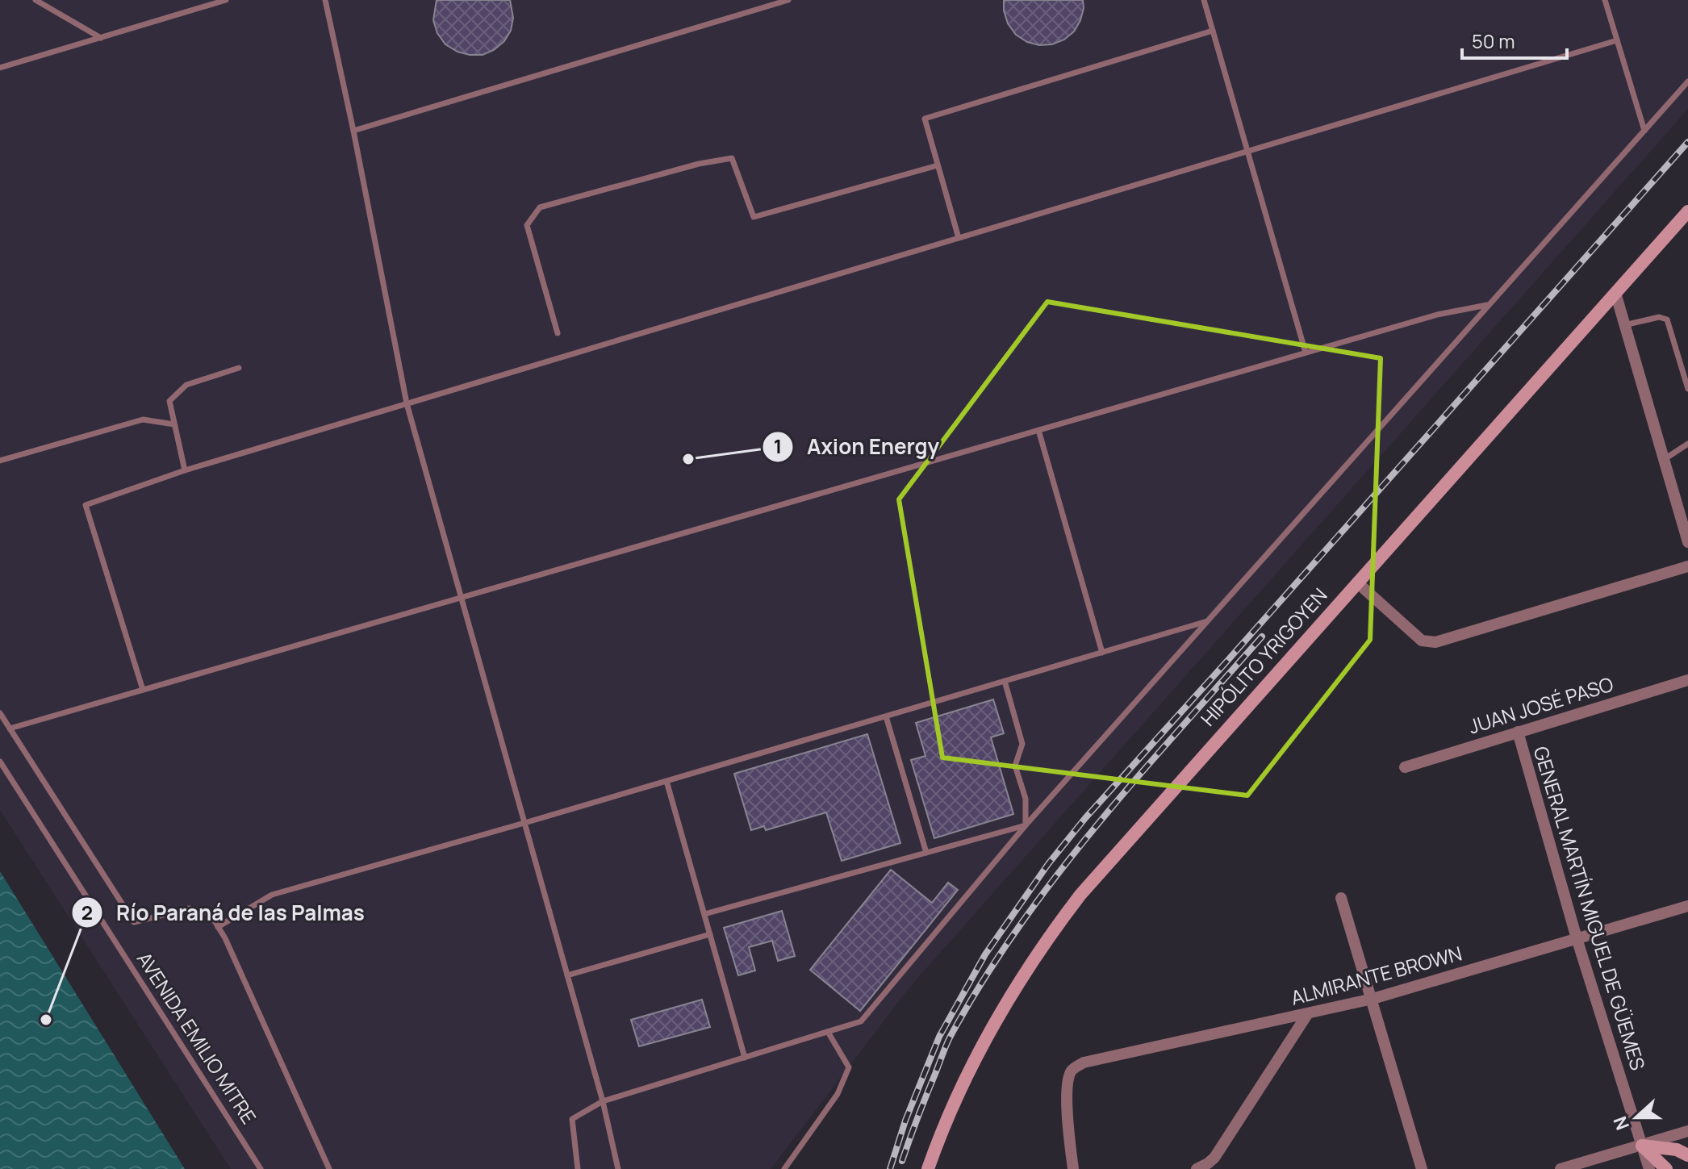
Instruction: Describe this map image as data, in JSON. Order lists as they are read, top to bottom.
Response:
{
  "streets": {
    "street": [
      "HIPÓLITO YRIGOYEN",
      "JUAN JOSÉ PASO",
      "GENERAL MARTÍN MIGUEL DE GÜEMES",
      "ALMIRANTE BROWN"
    ],
    "lane": ["AVENIDA EMILIO MITRE"]
  },
  "crossings": [
    ["JUAN JOSÉ PASO", "GENERAL MARTÍN MIGUEL DE GÜEMES"],
    ["GENERAL MARTÍN MIGUEL DE GÜEMES", "ALMIRANTE BROWN"]
  ],
  "places": ["Axion Energy", "Río Paraná de las Palmas"],
  "scale_bar": "50 m",
  "north": "left"
}
